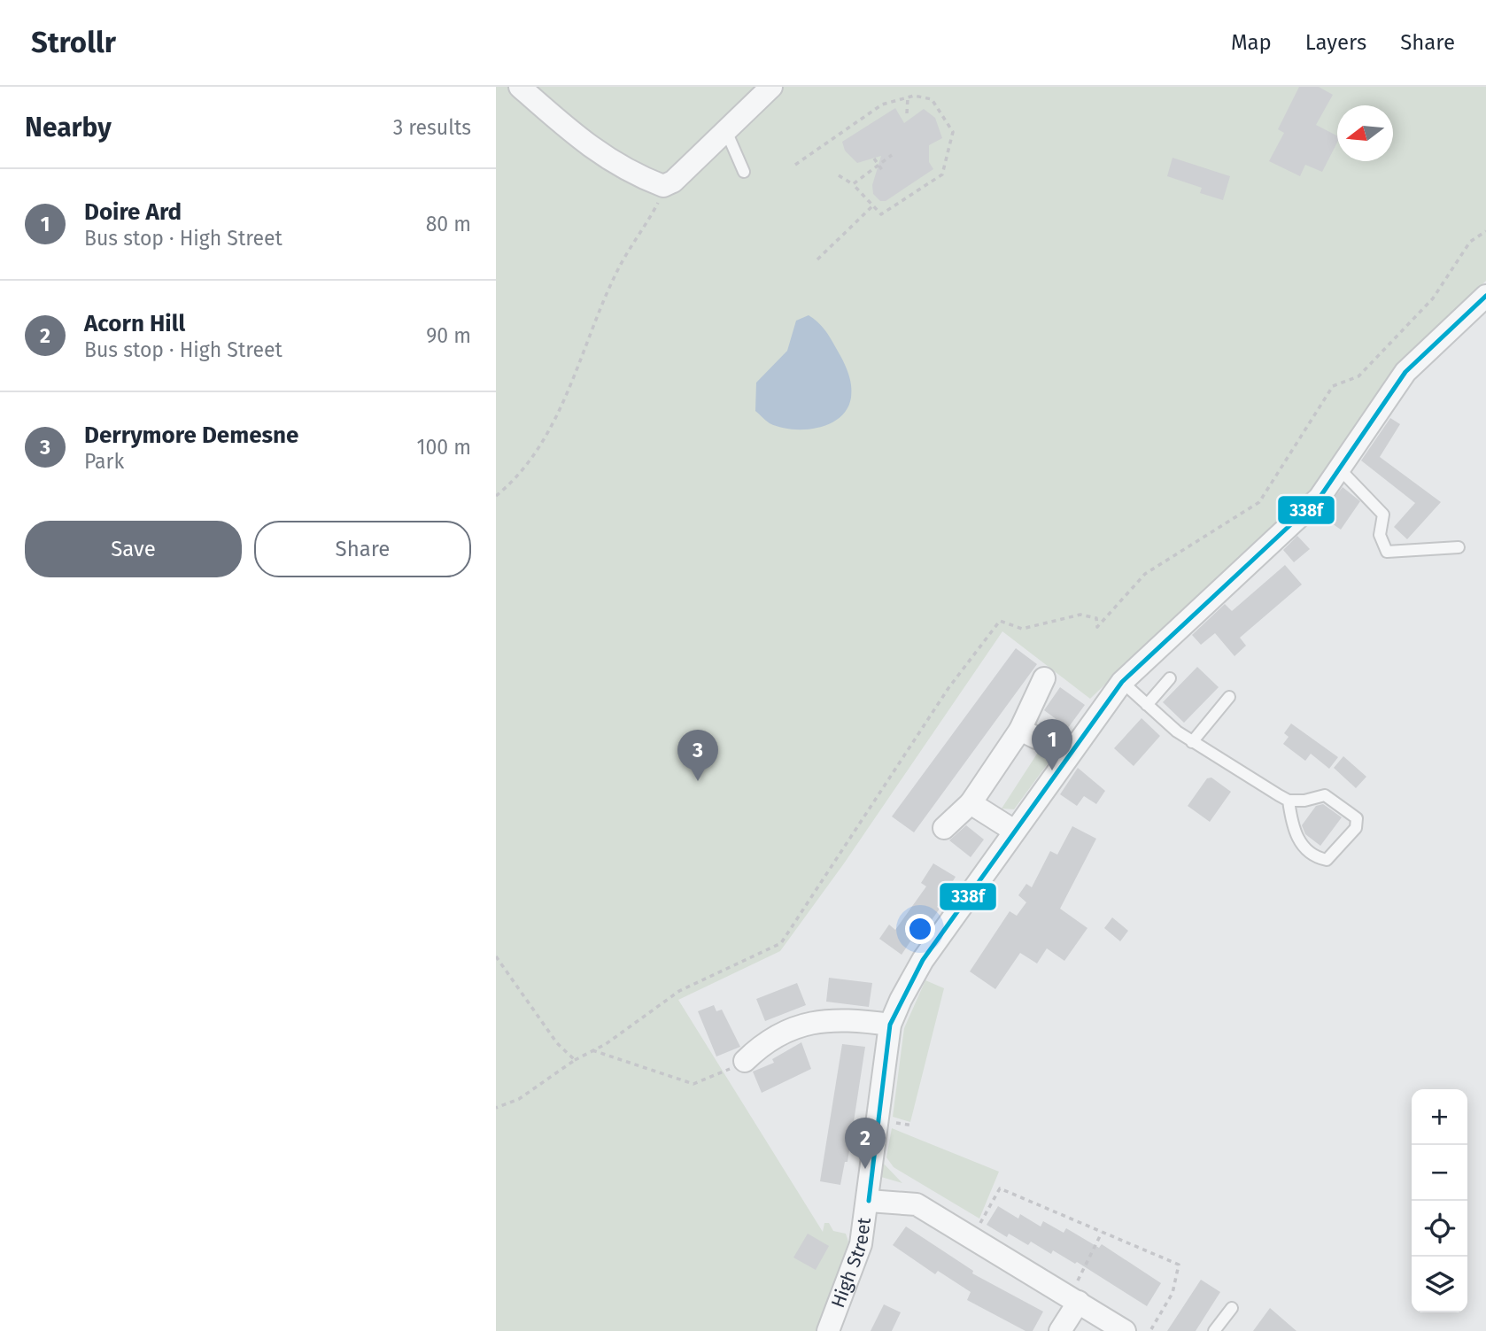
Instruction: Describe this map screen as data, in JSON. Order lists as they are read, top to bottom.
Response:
{
  "streets": {
    "street": ["High Street"]
  },
  "lines": ["transit line 338f"],
  "north": "left",
  "page": {
    "header": "Strollr",
    "nav": ["Map", "Layers", "Share"],
    "heading": ["Nearby", "3 results"],
    "list": [
      {
        "mark": "1",
        "name": "Doire Ard",
        "note": "Bus stop · High Street",
        "value": "80 m"
      },
      {
        "mark": "2",
        "name": "Acorn Hill",
        "note": "Bus stop · High Street",
        "value": "90 m"
      },
      {
        "mark": "3",
        "name": "Derrymore Demesne",
        "note": "Park",
        "value": "100 m"
      }
    ],
    "buttons": ["Save", "Share"],
    "pins": ["1", "3", "2"],
    "map_buttons": ["+", "−"]
  }
}
